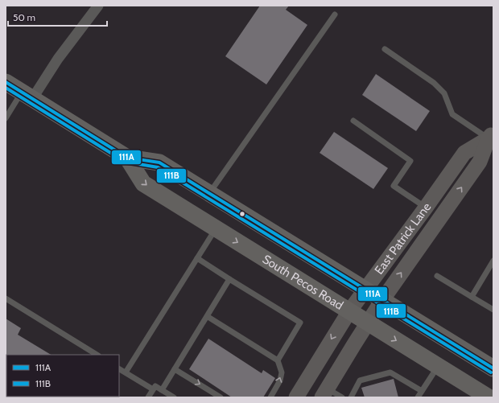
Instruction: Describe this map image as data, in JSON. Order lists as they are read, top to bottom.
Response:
{
  "streets": {
    "main road": ["East Patrick Lane", "South Pecos Road"]
  },
  "crossings": [
    ["East Patrick Lane", "South Pecos Road"]
  ],
  "lines": ["transit line 111A", "transit line 111B"],
  "legend": ["111A", "111B"],
  "scale_bar": "50 m"
}
